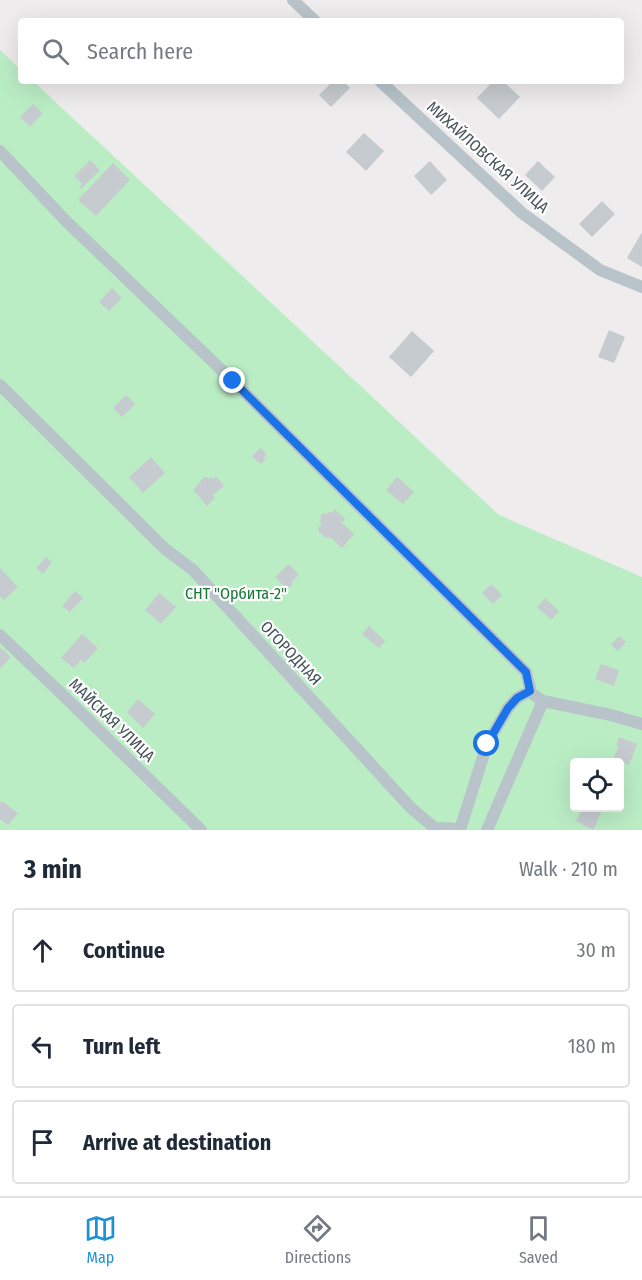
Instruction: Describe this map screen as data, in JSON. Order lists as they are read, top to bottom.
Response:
{
  "streets": {
    "street": ["МИХАЙЛОВСКАЯ УЛИЦА", "ОГОРОДНАЯ", "МАЙСКАЯ УЛИЦА"]
  },
  "parks": ["СНТ \"Орбита-2\""],
  "page": {
    "search": "Search here",
    "heading": ["3 min", "Walk · 210 m"],
    "list": [
      ["Continue", "30 m"],
      ["Turn left", "180 m"],
      "Arrive at destination"
    ],
    "nav": ["Map", "Directions", "Saved"]
  }
}
